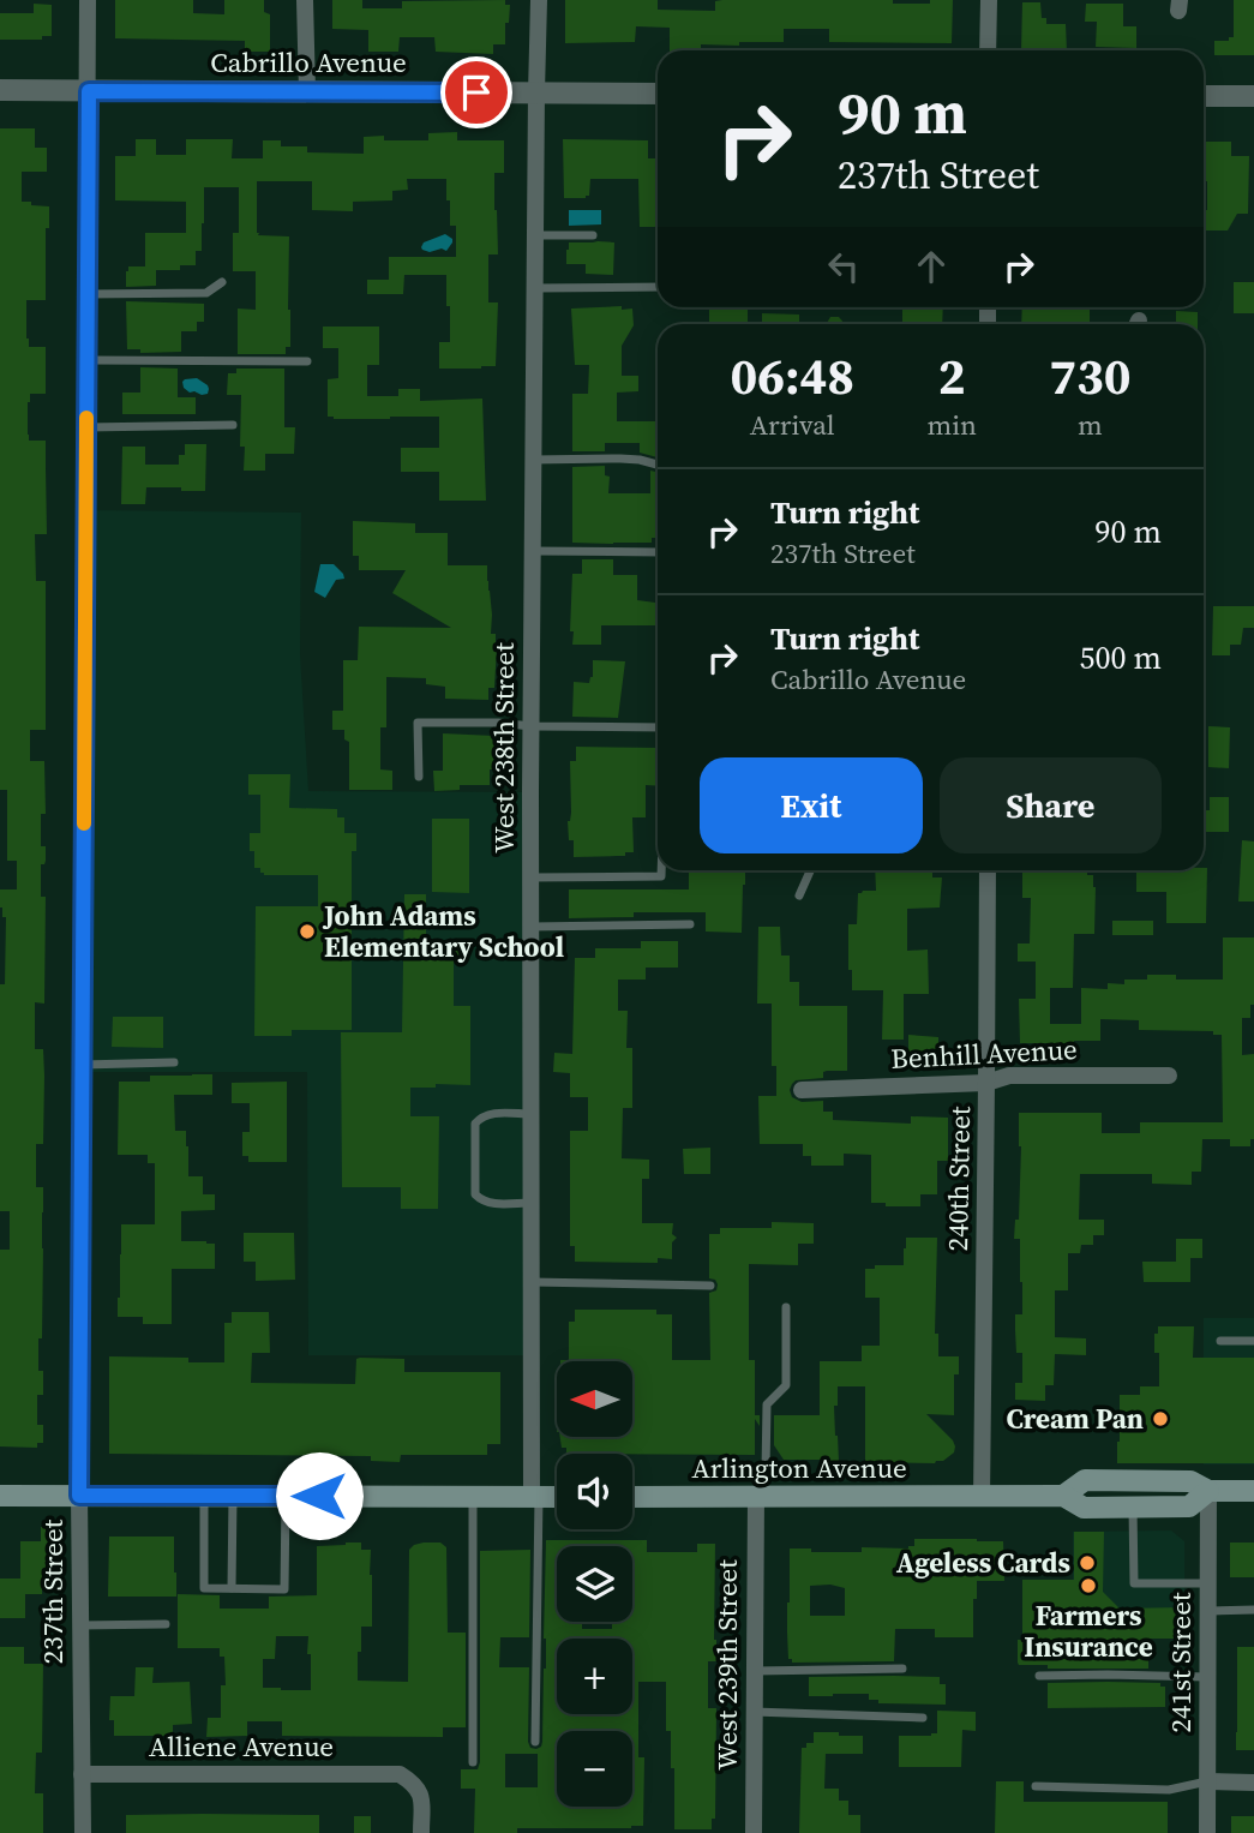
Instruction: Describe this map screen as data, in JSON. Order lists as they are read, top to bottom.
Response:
{
  "streets": {
    "main road": ["Arlington Avenue"],
    "street": [
      "Cabrillo Avenue",
      "West 238th Street",
      "Benhill Avenue",
      "240th Street",
      "237th Street",
      "241st Street",
      "West 239th Street",
      "Alliene Avenue"
    ]
  },
  "crossings": [
    ["Cabrillo Avenue", "West 238th Street"],
    ["Cabrillo Avenue", "237th Street"],
    ["Benhill Avenue", "240th Street"],
    ["240th Street", "Arlington Avenue"],
    ["Arlington Avenue", "West 239th Street"],
    ["237th Street", "Alliene Avenue"]
  ],
  "places": [
    "John Adams Elementary School",
    "Cream Pan",
    "Ageless Cards",
    "Farmers Insurance"
  ],
  "north": "left",
  "page": {
    "turn": ["90 m", "237th Street"],
    "eta": [
      "06:48",
      "Arrival",
      "2",
      "min",
      "730",
      "m"
    ],
    "list": [
      {
        "name": "Turn right",
        "note": "237th Street",
        "value": "90 m"
      },
      {
        "name": "Turn right",
        "note": "Cabrillo Avenue",
        "value": "500 m"
      }
    ],
    "buttons": ["Exit", "Share"],
    "map_buttons": ["+", "−"]
  }
}
